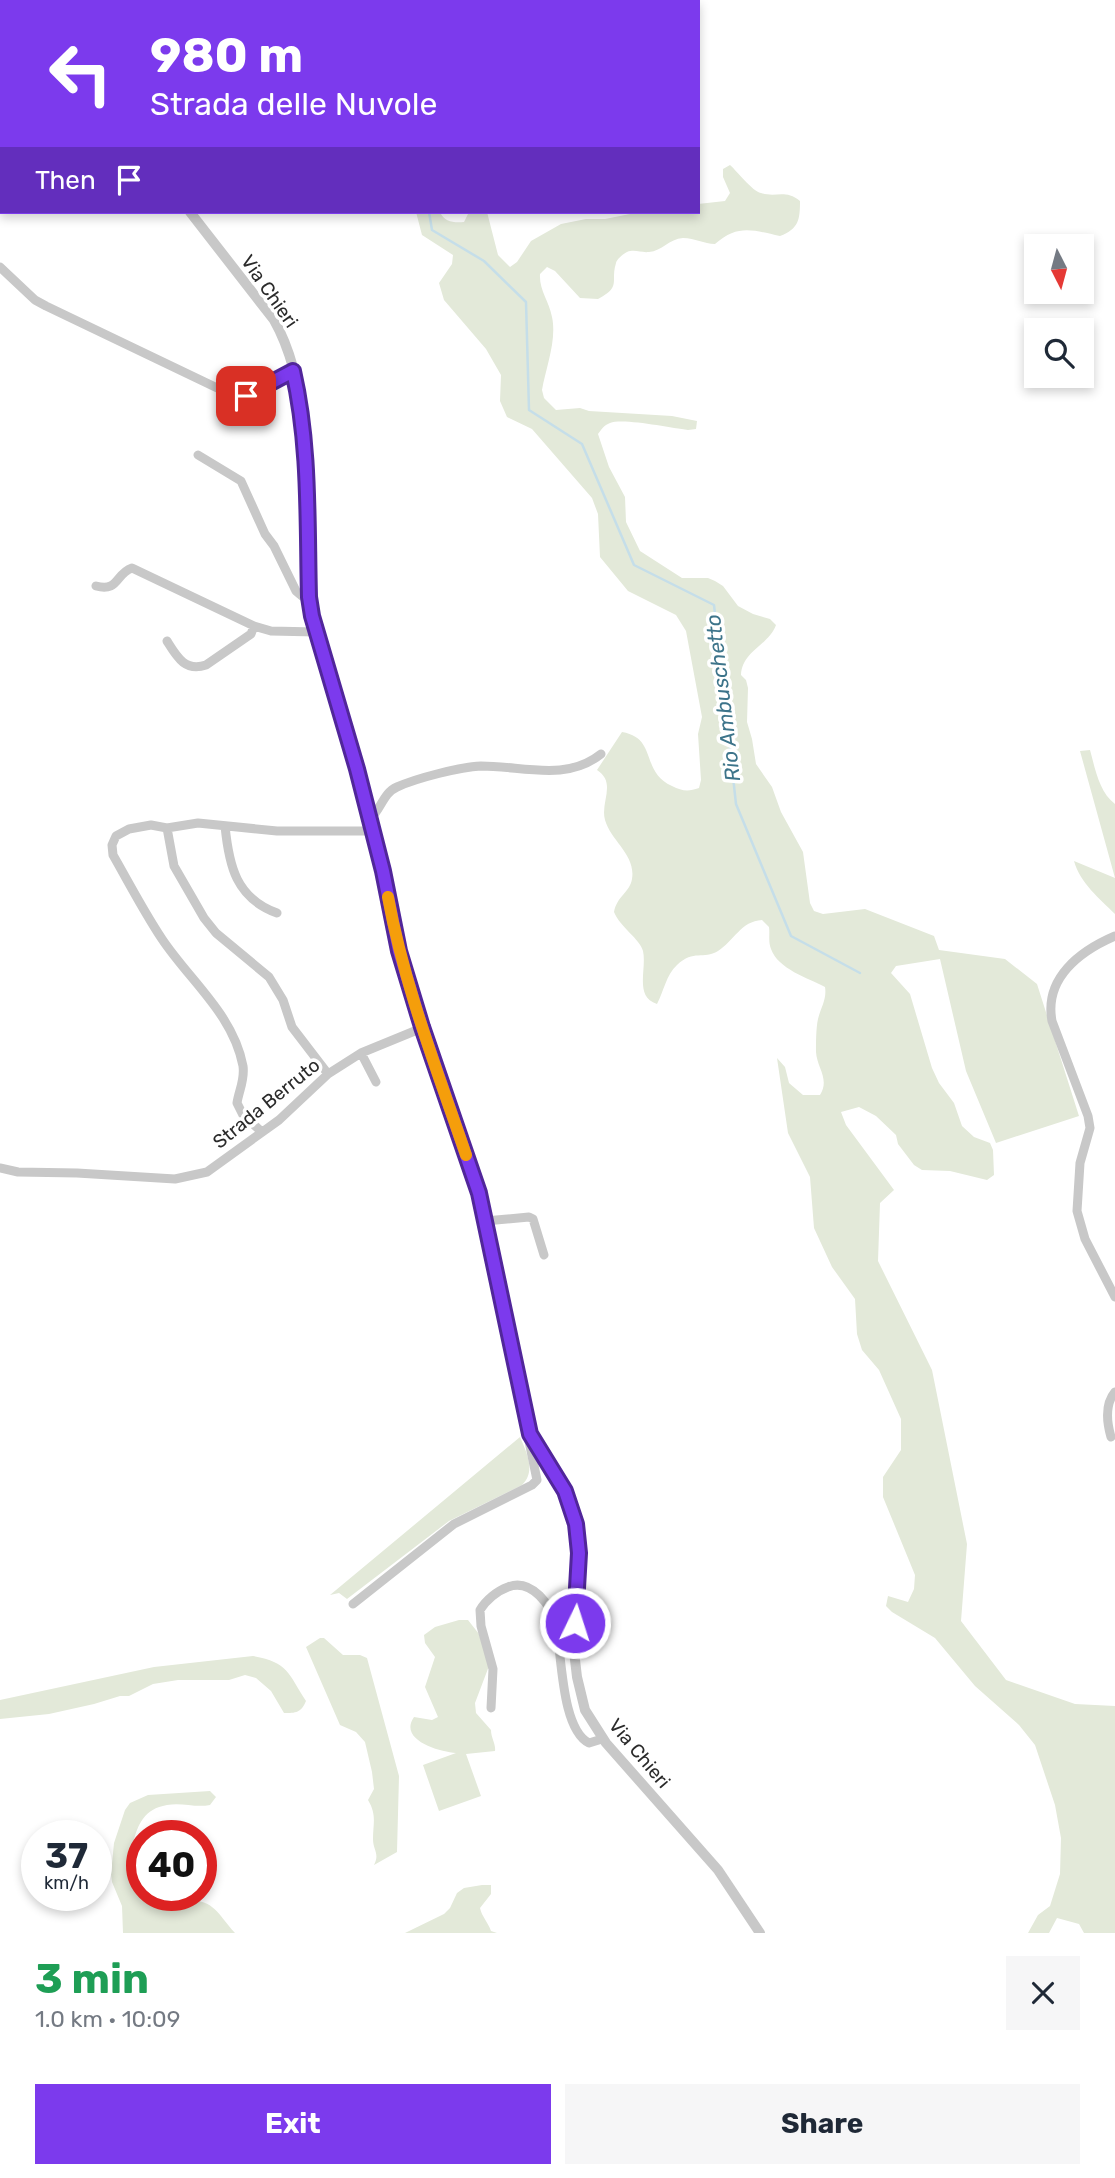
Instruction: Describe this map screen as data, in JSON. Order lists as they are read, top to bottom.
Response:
{
  "streets": {
    "street": ["Via Chieri", "Strada Berruto"]
  },
  "crossings": [
    ["Via Chieri", "Strada Berruto"]
  ],
  "water": ["Rio Ambuschetto"],
  "north": "bottom",
  "page": {
    "turn": ["980 m", "Strada delle Nuvole"],
    "then": "Then",
    "speed": "37 km/h",
    "limit": "40",
    "heading": ["3 min", "1.0 km · 10:09"],
    "buttons": ["Exit", "Share"]
  }
}
